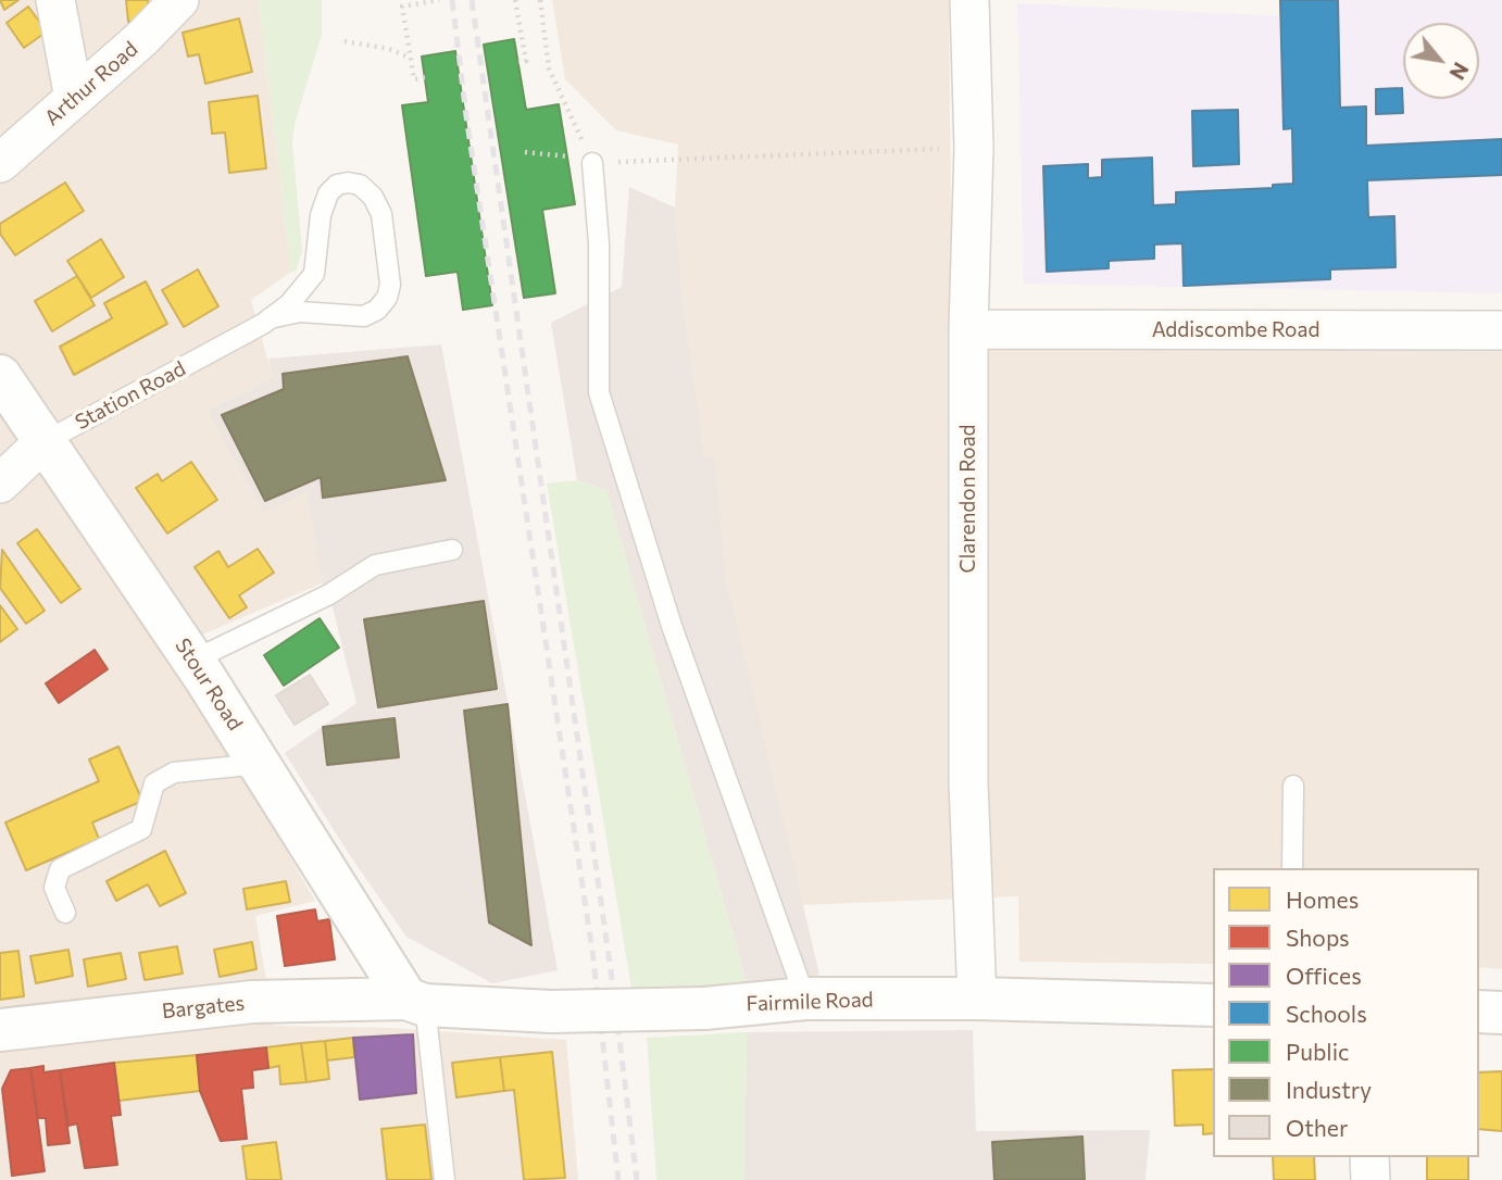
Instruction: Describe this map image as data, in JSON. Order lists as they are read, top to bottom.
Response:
{
  "streets": {
    "main road": ["Stour Road", "Fairmile Road", "Bargates"],
    "street": [
      "Arthur Road",
      "Addiscombe Road",
      "Station Road",
      "Clarendon Road"
    ]
  },
  "crossings": [
    ["Addiscombe Road", "Clarendon Road"],
    ["Station Road", "Stour Road"],
    ["Clarendon Road", "Fairmile Road"],
    ["Stour Road", "Fairmile Road"],
    ["Stour Road", "Bargates"],
    ["Fairmile Road", "Bargates"]
  ],
  "legend": [
    "Homes",
    "Shops",
    "Offices",
    "Schools",
    "Public",
    "Industry",
    "Other"
  ],
  "north": "bottom right"
}
